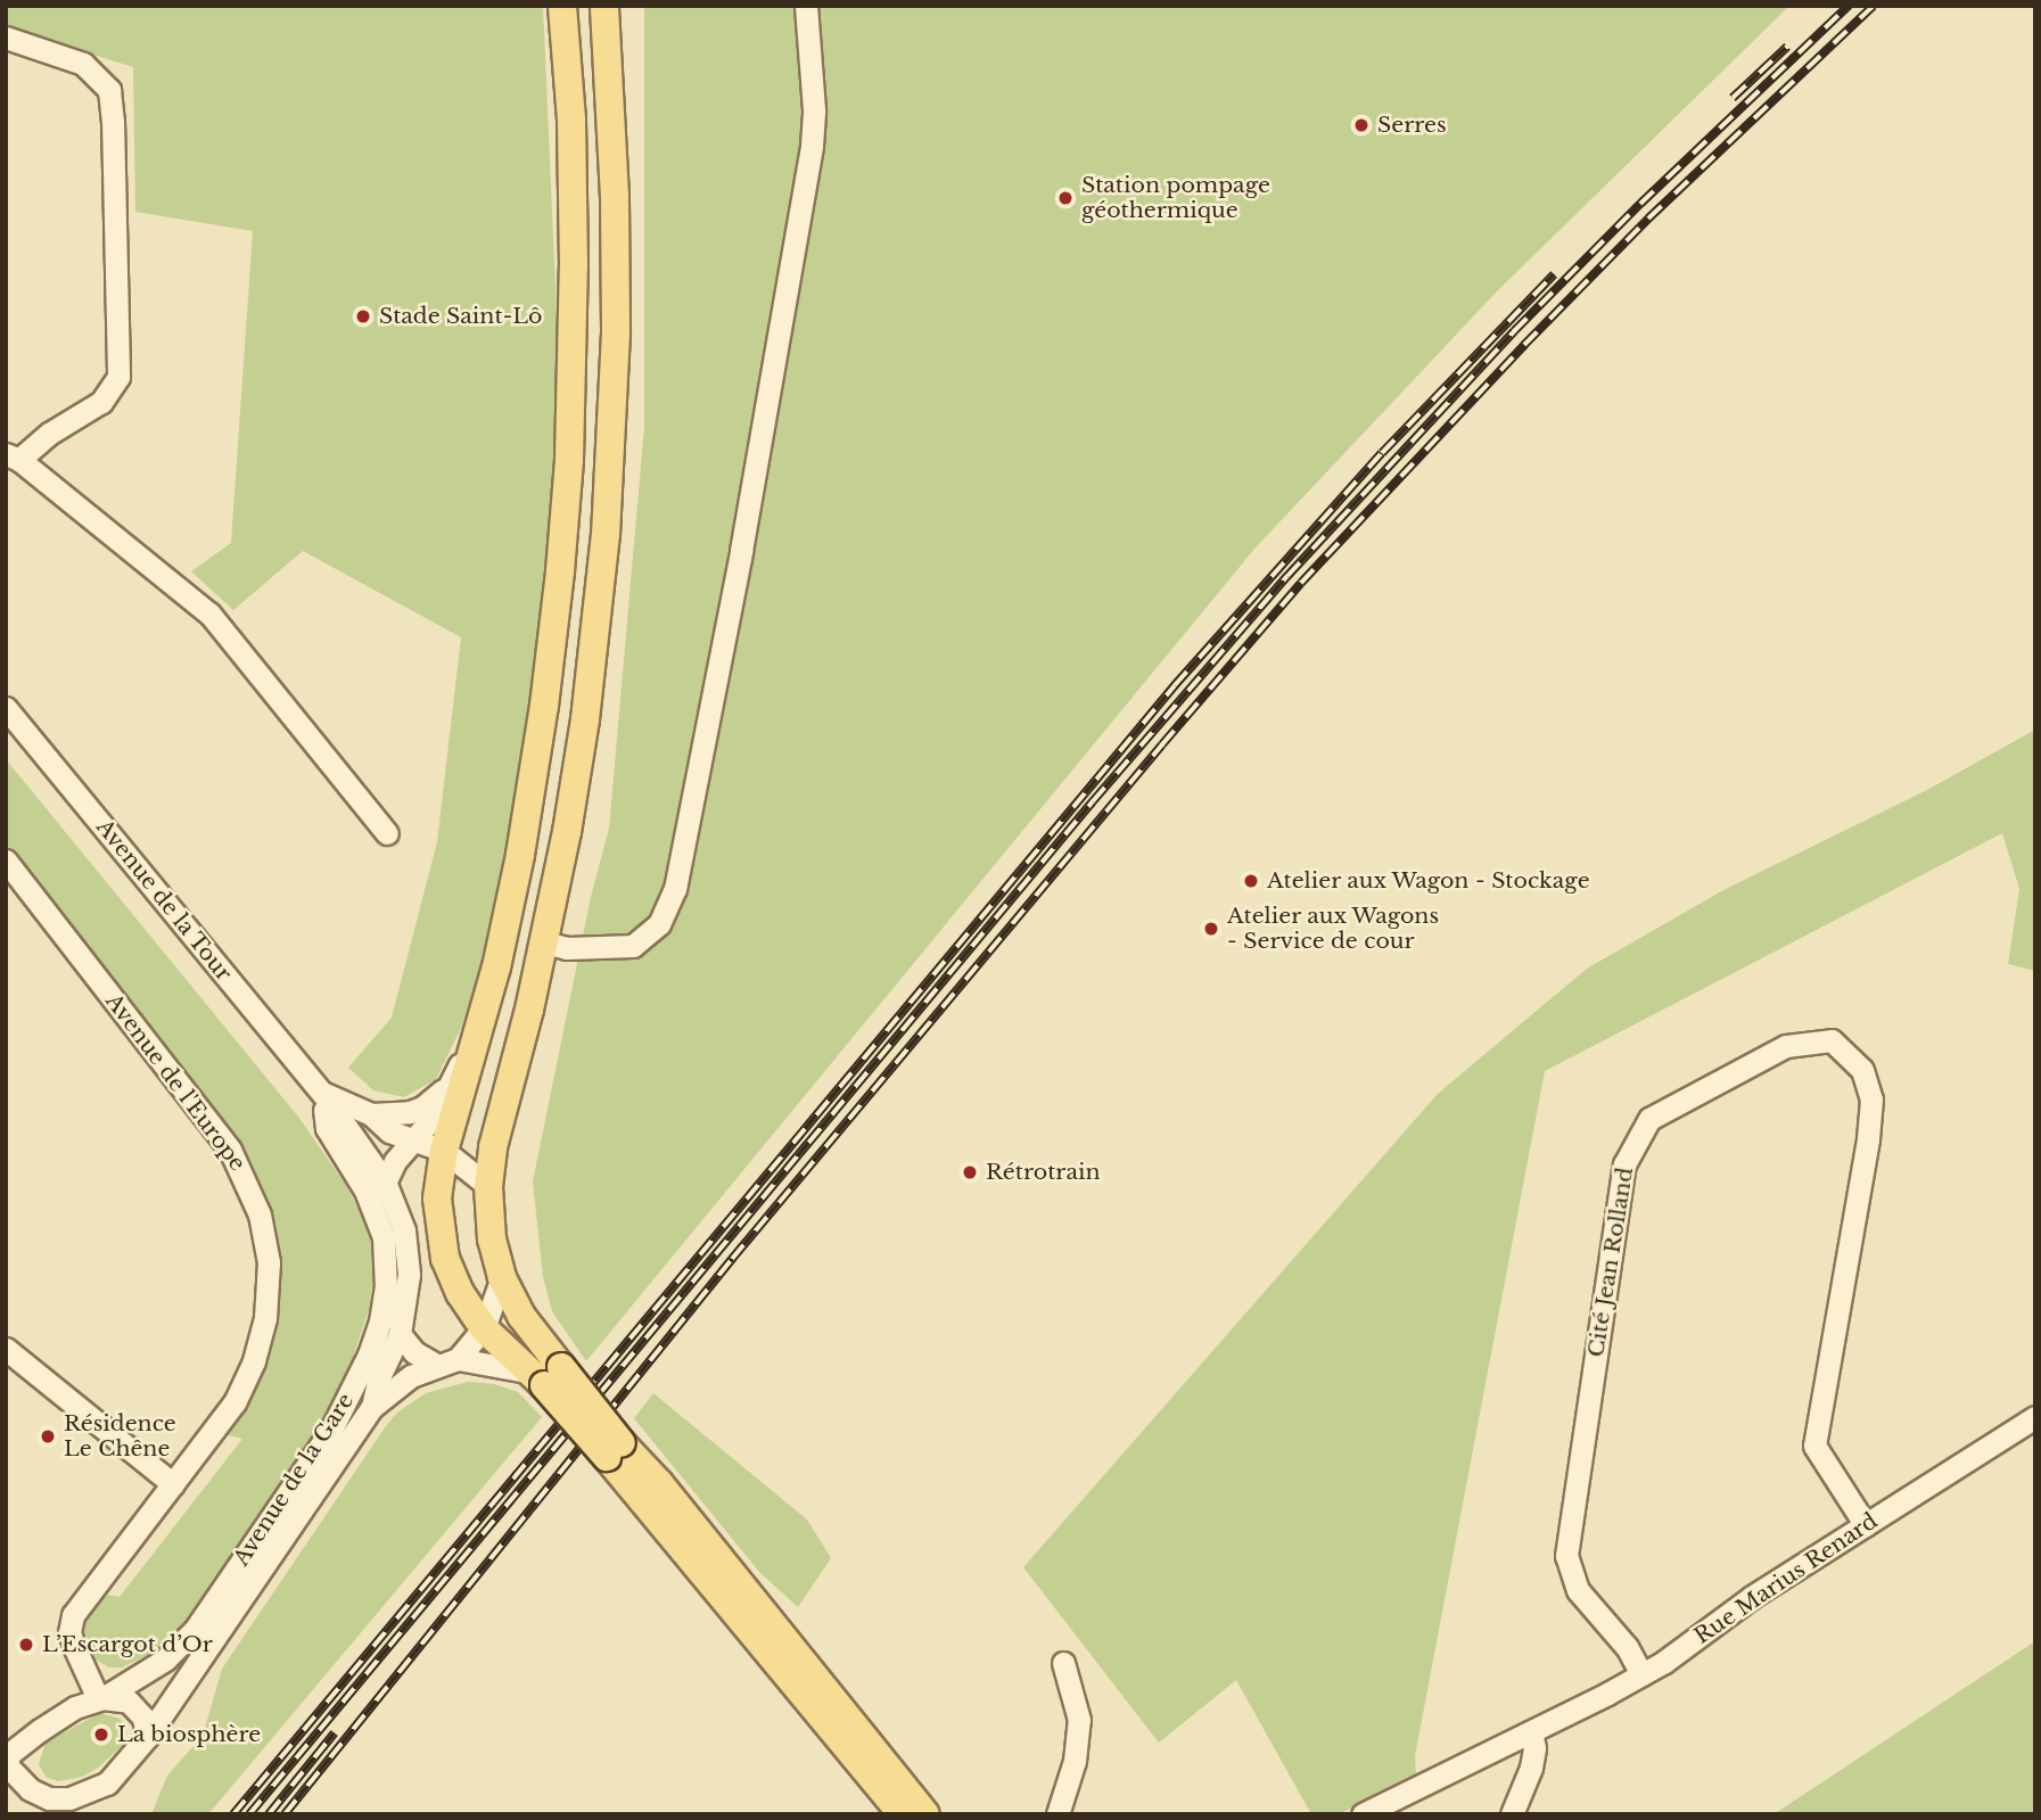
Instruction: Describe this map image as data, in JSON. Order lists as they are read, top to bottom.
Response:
{
  "streets": {
    "street": [
      "Avenue de la Tour",
      "Avenue de l'Europe",
      "Cité Jean Rolland",
      "Avenue de la Gare",
      "Rue Marius Renard"
    ]
  },
  "crossings": [
    ["Avenue de la Tour", "Avenue de la Gare"],
    ["Avenue de l'Europe", "Avenue de la Gare"],
    ["Cité Jean Rolland", "Rue Marius Renard"]
  ],
  "places": [
    "Serres",
    "Station pompage géothermique",
    "Stade Saint-Lô",
    "Atelier aux Wagon - Stockage",
    "Atelier aux Wagons - Service de cour",
    "Rétrotrain",
    "Résidence Le Chêne",
    "L’Escargot d’Or",
    "La biosphère"
  ]
}
